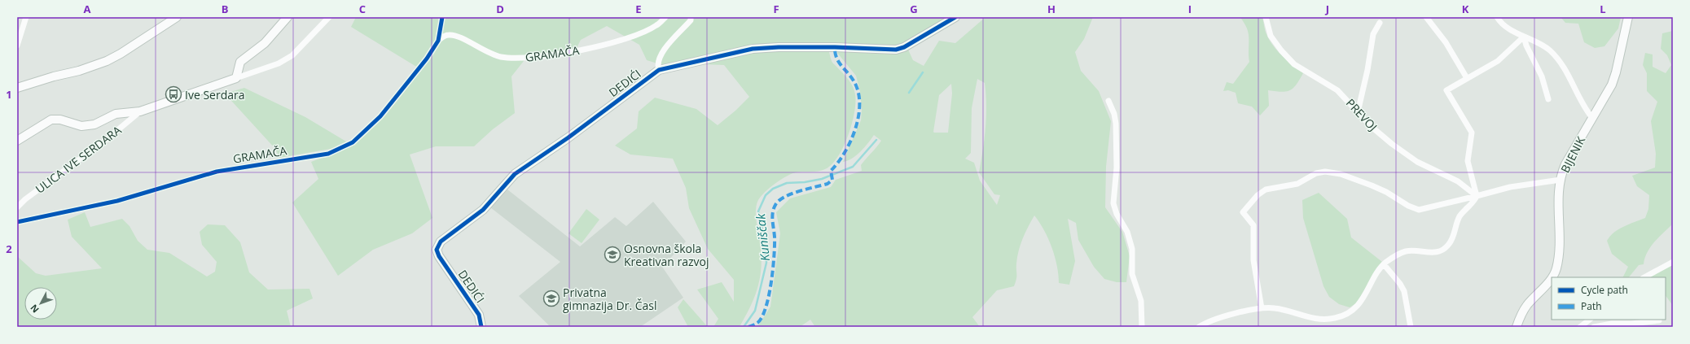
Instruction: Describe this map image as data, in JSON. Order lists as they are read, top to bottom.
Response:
{
  "streets": {
    "street": [
      "GRAMAČA",
      "DEDIĆI",
      "PREVOJ",
      "BIJENIK",
      "ULICA IVE SERDARA"
    ]
  },
  "water": ["Kuniščak"],
  "places": {
    "bus stop": ["Ive Serdara"],
    "school or university": ["Osnovna škola Kreativan razvoj", "Privatna gimnazija Dr. Časl"]
  },
  "legend": ["Cycle path", "Path"],
  "north": "bottom left",
  "grid": {
    "columns": [
      "A",
      "B",
      "C",
      "D",
      "E",
      "F",
      "G",
      "H",
      "I",
      "J",
      "K",
      "L"
    ],
    "rows": ["1", "2"]
  }
}
